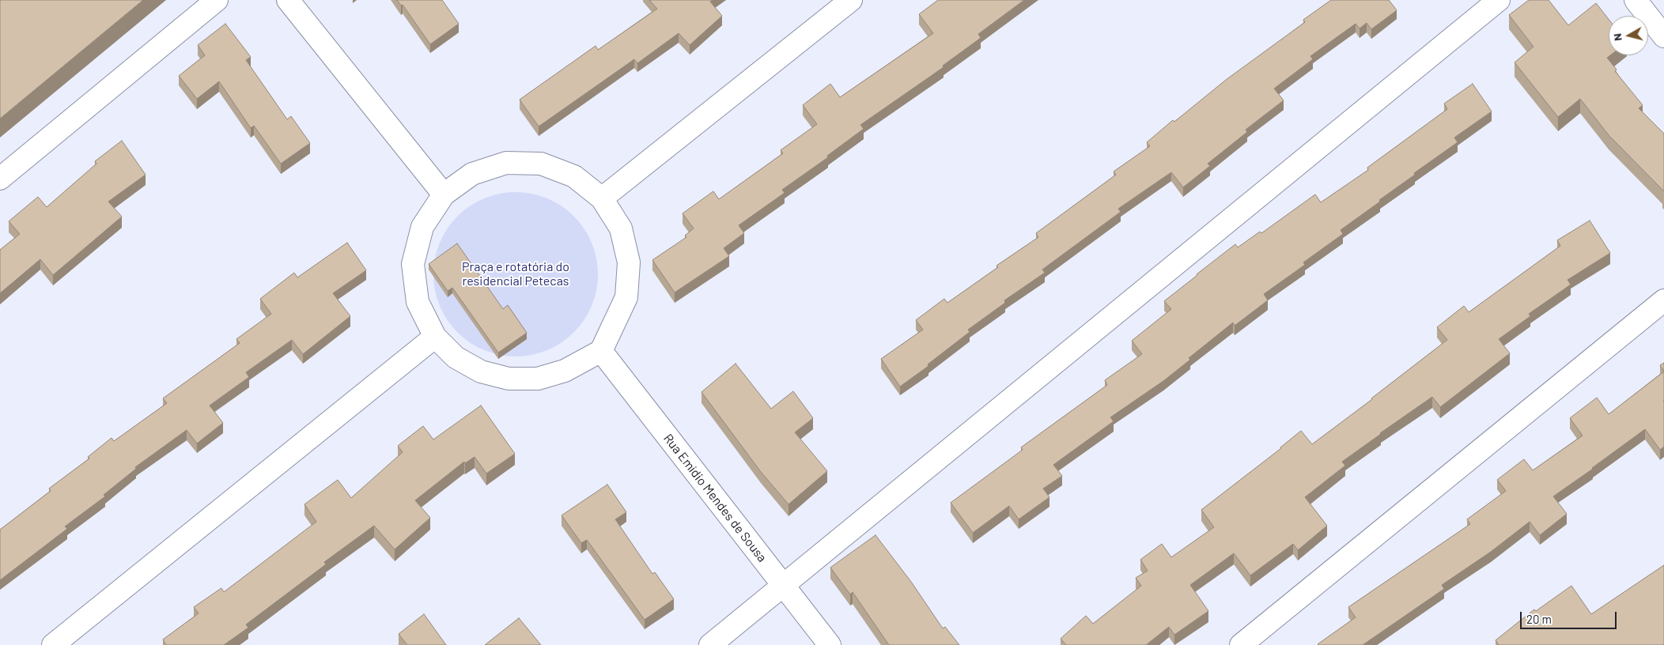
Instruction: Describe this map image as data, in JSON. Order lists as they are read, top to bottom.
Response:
{
  "streets": {
    "street": ["Rua Emídio Mendes de Sousa"]
  },
  "parks": ["Praça e rotatória do residencial Petecas"],
  "scale_bar": "20 m",
  "north": "left"
}
